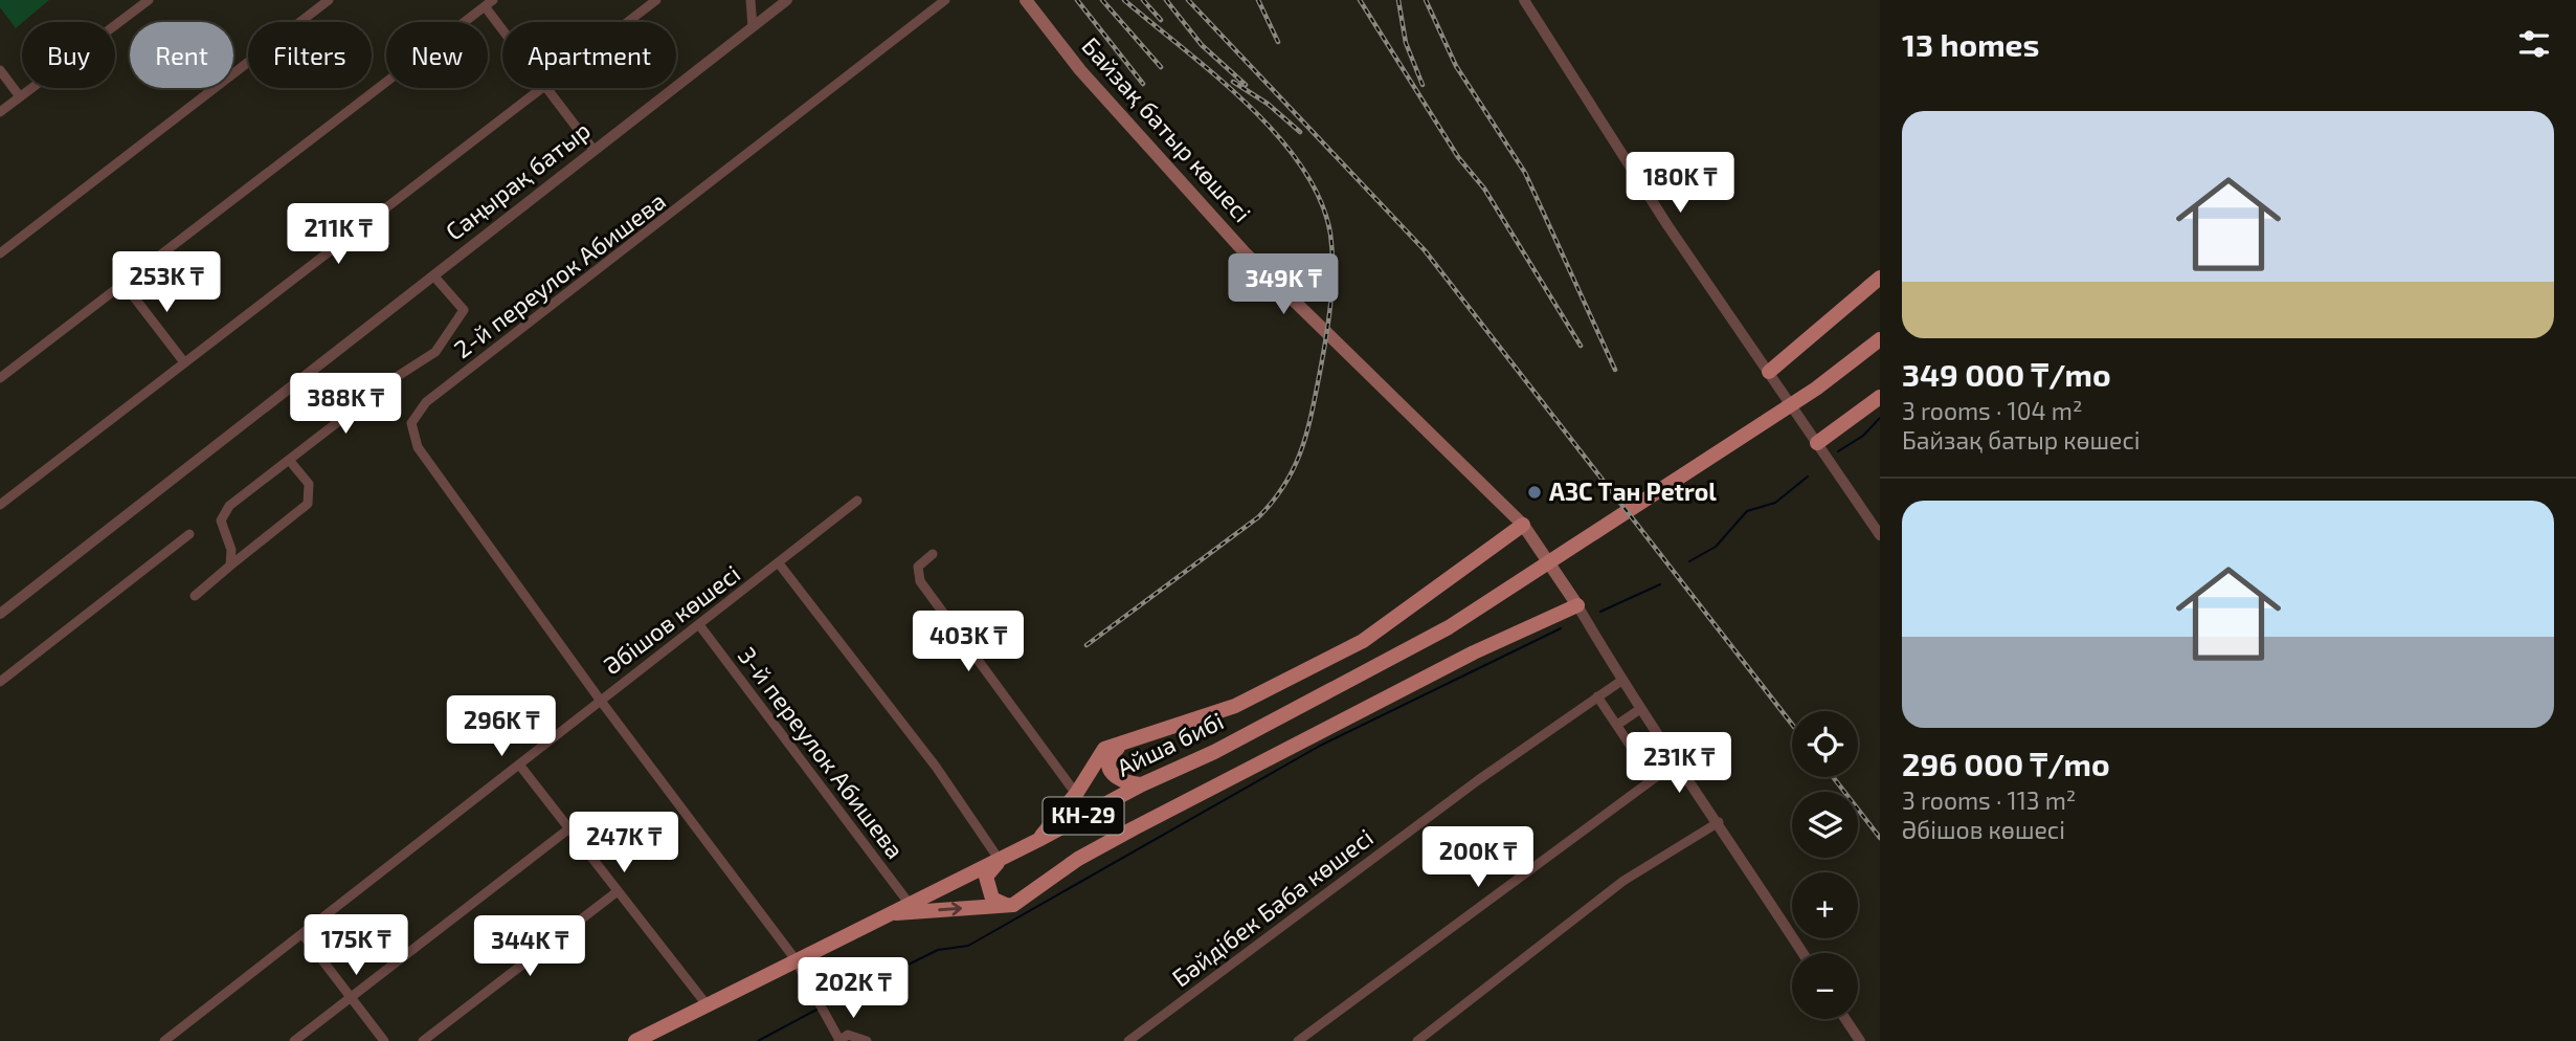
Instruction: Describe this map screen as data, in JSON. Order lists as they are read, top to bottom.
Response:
{
  "streets": {
    "main road": ["Байзақ батыр көшесі", "Айша бибі", "КН-29"],
    "street": [
      "Саңырақ батыр",
      "2-й переулок Абишева",
      "Әбішов көшесі",
      "3-й переулок Абишева",
      "Бәйдібек Баба көшесі"
    ]
  },
  "crossings": [
    ["2-й переулок Абишева", "Әбішов көшесі"],
    ["2-й переулок Абишева", "Айша бибі"],
    ["Әбішов көшесі", "3-й переулок Абишева"],
    ["Айша бибі", "3-й переулок Абишева"]
  ],
  "places": ["АЗС Тан Petrol"],
  "page": {
    "heading": "13 homes",
    "chip": [
      "Buy",
      "Rent",
      "Filters",
      "New",
      "Apartment"
    ],
    "list": [
      {
        "name": "349 000 ₸/mo",
        "note": "3 rooms · 104 m² · Байзақ батыр көшесі"
      },
      {
        "name": "296 000 ₸/mo",
        "note": "3 rooms · 113 m² · Әбішов көшесі"
      }
    ],
    "price": [
      "180K ₸",
      "211K ₸",
      "253K ₸",
      "349K ₸",
      "388K ₸",
      "403K ₸",
      "296K ₸",
      "231K ₸",
      "247K ₸",
      "200K ₸",
      "175K ₸",
      "344K ₸",
      "202K ₸"
    ],
    "map_buttons": ["+", "−"]
  }
}
